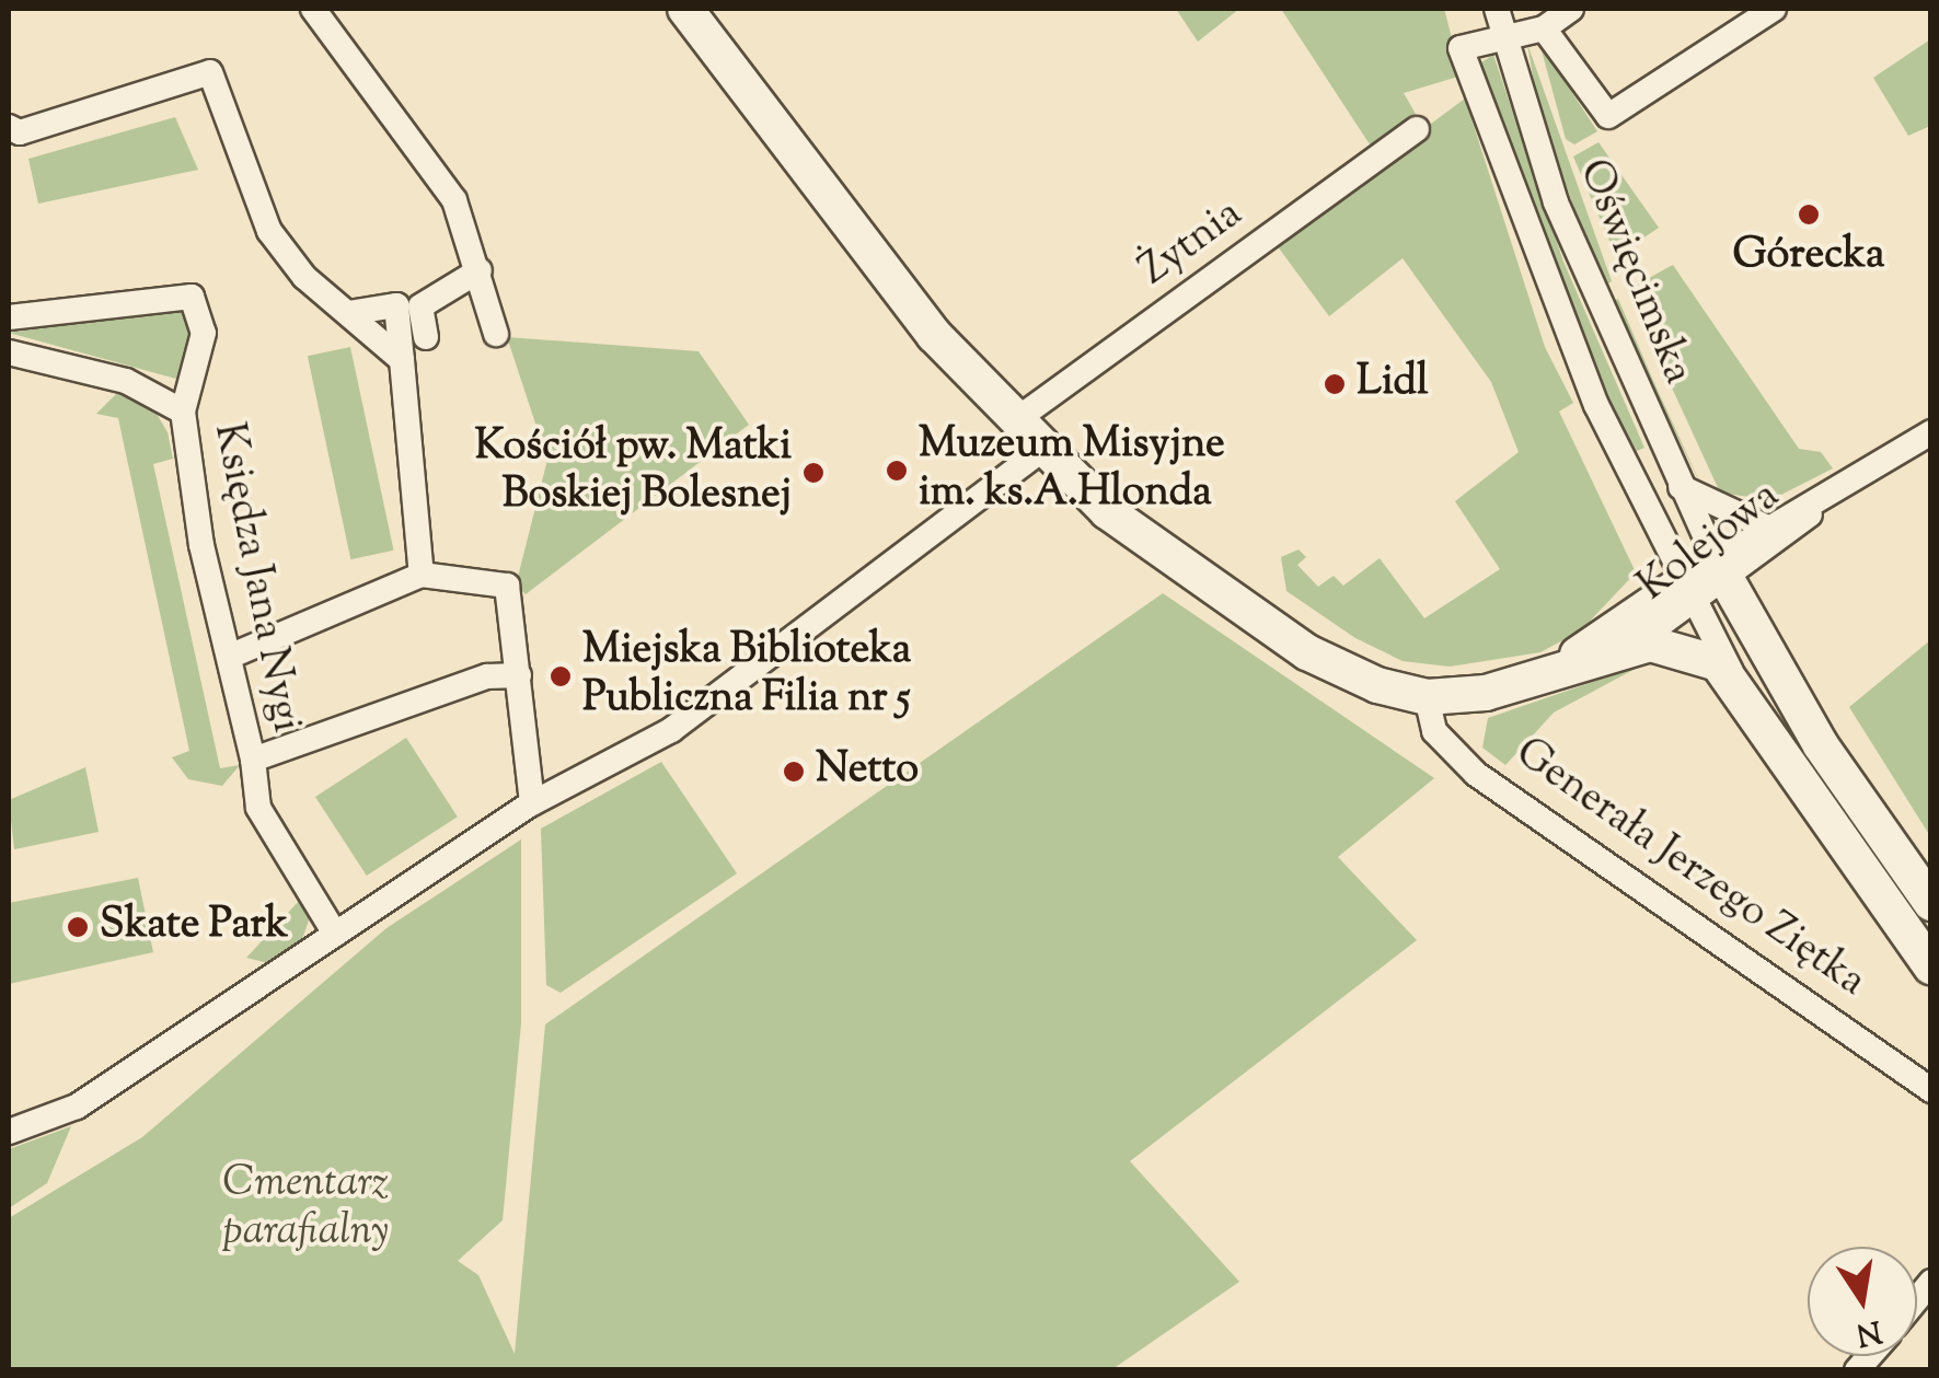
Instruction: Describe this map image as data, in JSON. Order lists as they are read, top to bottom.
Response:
{
  "streets": {
    "main road": ["Oświęcimska", "Generała Jerzego Ziętka"],
    "street": ["Żytnia", "Kolejowa", "Księdza Jana Nygi"]
  },
  "crossings": [
    ["Żytnia", "Generała Jerzego Ziętka"],
    ["Oświęcimska", "Kolejowa"]
  ],
  "parks": ["Cmentarz parafialny"],
  "places": [
    "Górecka",
    "Lidl",
    "Muzeum Misyjne im. ks.A.Hlonda",
    "Kościół pw. Matki Boskiej Bolesnej",
    "Miejska Biblioteka Publiczna Filia nr 5",
    "Netto",
    "Skate Park"
  ],
  "north": "bottom"
}
